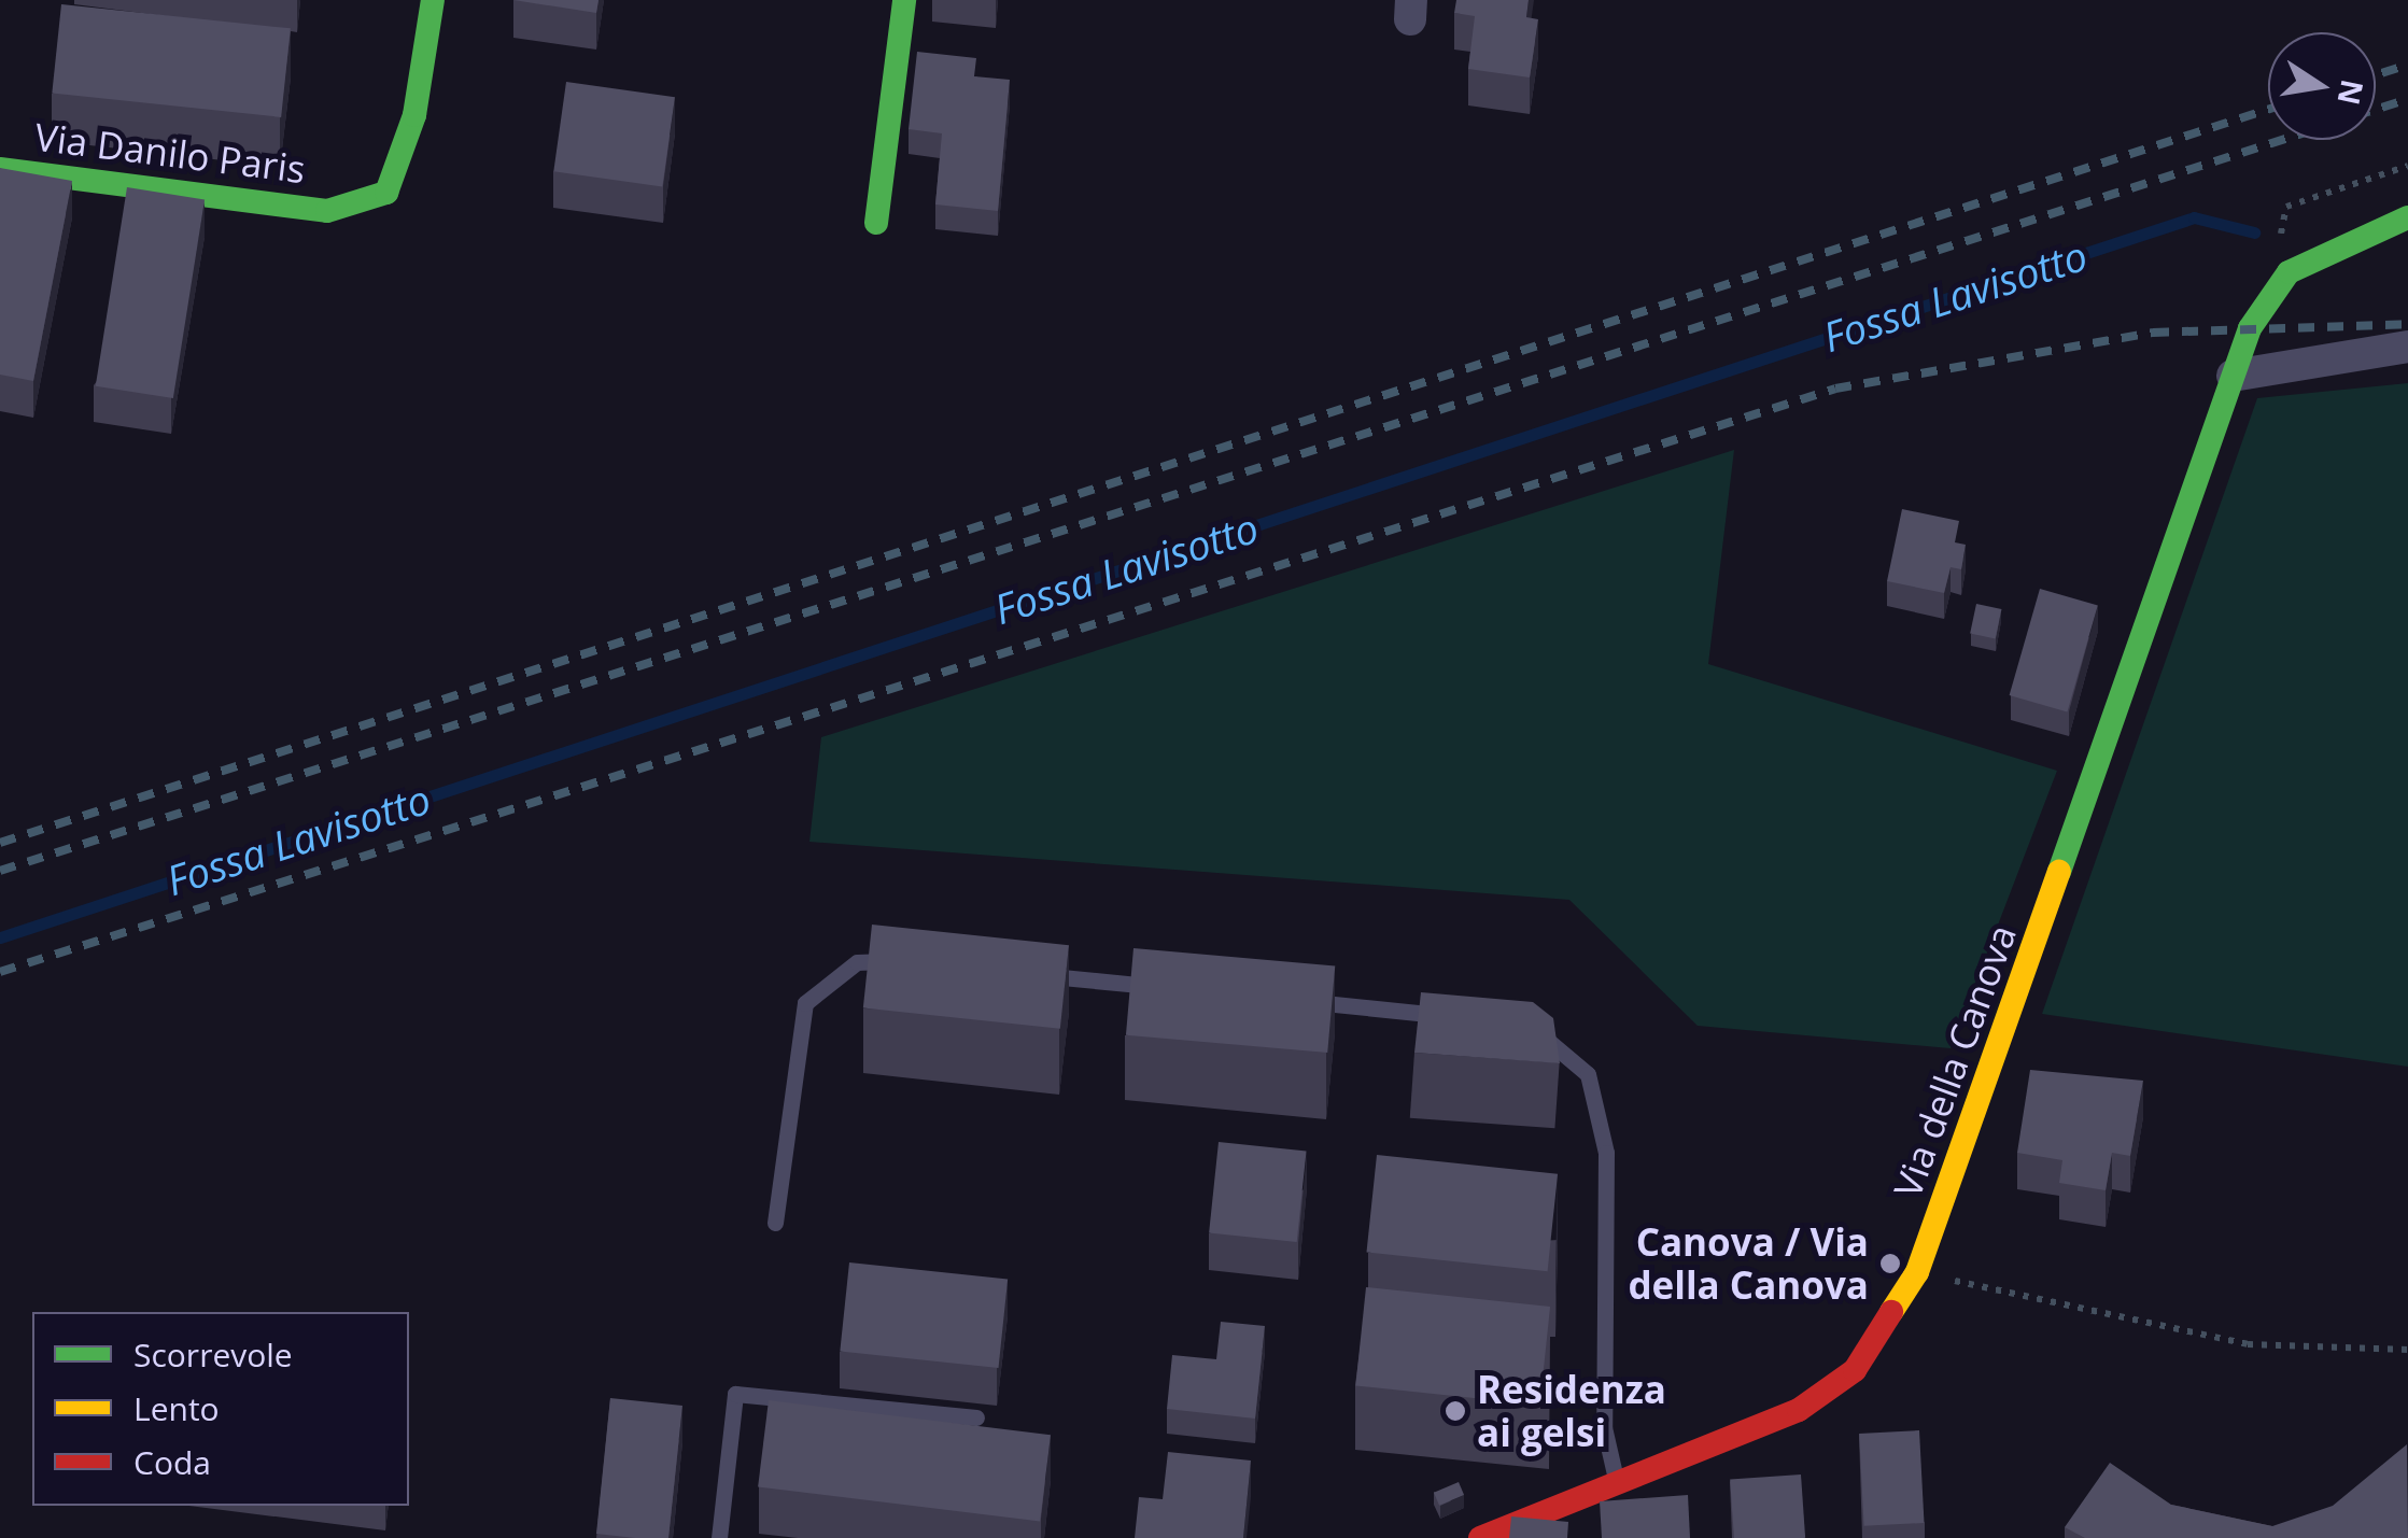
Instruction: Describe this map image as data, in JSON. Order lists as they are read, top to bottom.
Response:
{
  "streets": {
    "street": ["Via Danilo Paris", "Via della Canova"]
  },
  "water": ["Fossa Lavisotto"],
  "places": ["Canova / Via della Canova", "Residenza ai gelsi"],
  "legend": ["Scorrevole", "Lento", "Coda"],
  "north": "right"
}
